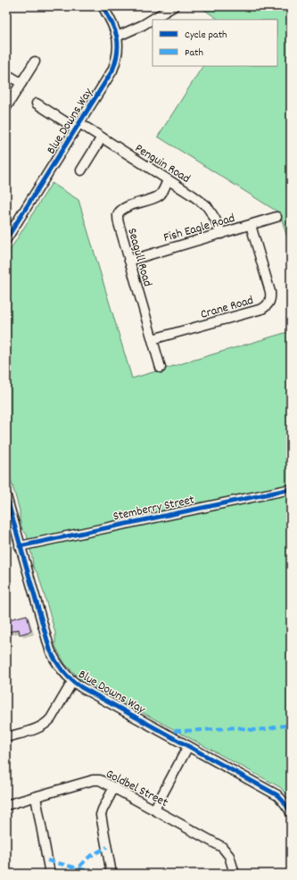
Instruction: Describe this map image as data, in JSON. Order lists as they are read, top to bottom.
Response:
{
  "streets": {
    "street": [
      "Blue Downs Way",
      "Penguin Road",
      "Fish Eagle Road",
      "Seagull Road",
      "Crane Road",
      "Stemberry Street",
      "Goldbel Street"
    ]
  },
  "crossings": [
    ["Blue Downs Way", "Penguin Road"],
    ["Blue Downs Way", "Stemberry Street"],
    ["Penguin Road", "Fish Eagle Road"],
    ["Penguin Road", "Seagull Road"],
    ["Fish Eagle Road", "Seagull Road"],
    ["Fish Eagle Road", "Crane Road"],
    ["Seagull Road", "Crane Road"]
  ],
  "legend": ["Cycle path", "Path"]
}
